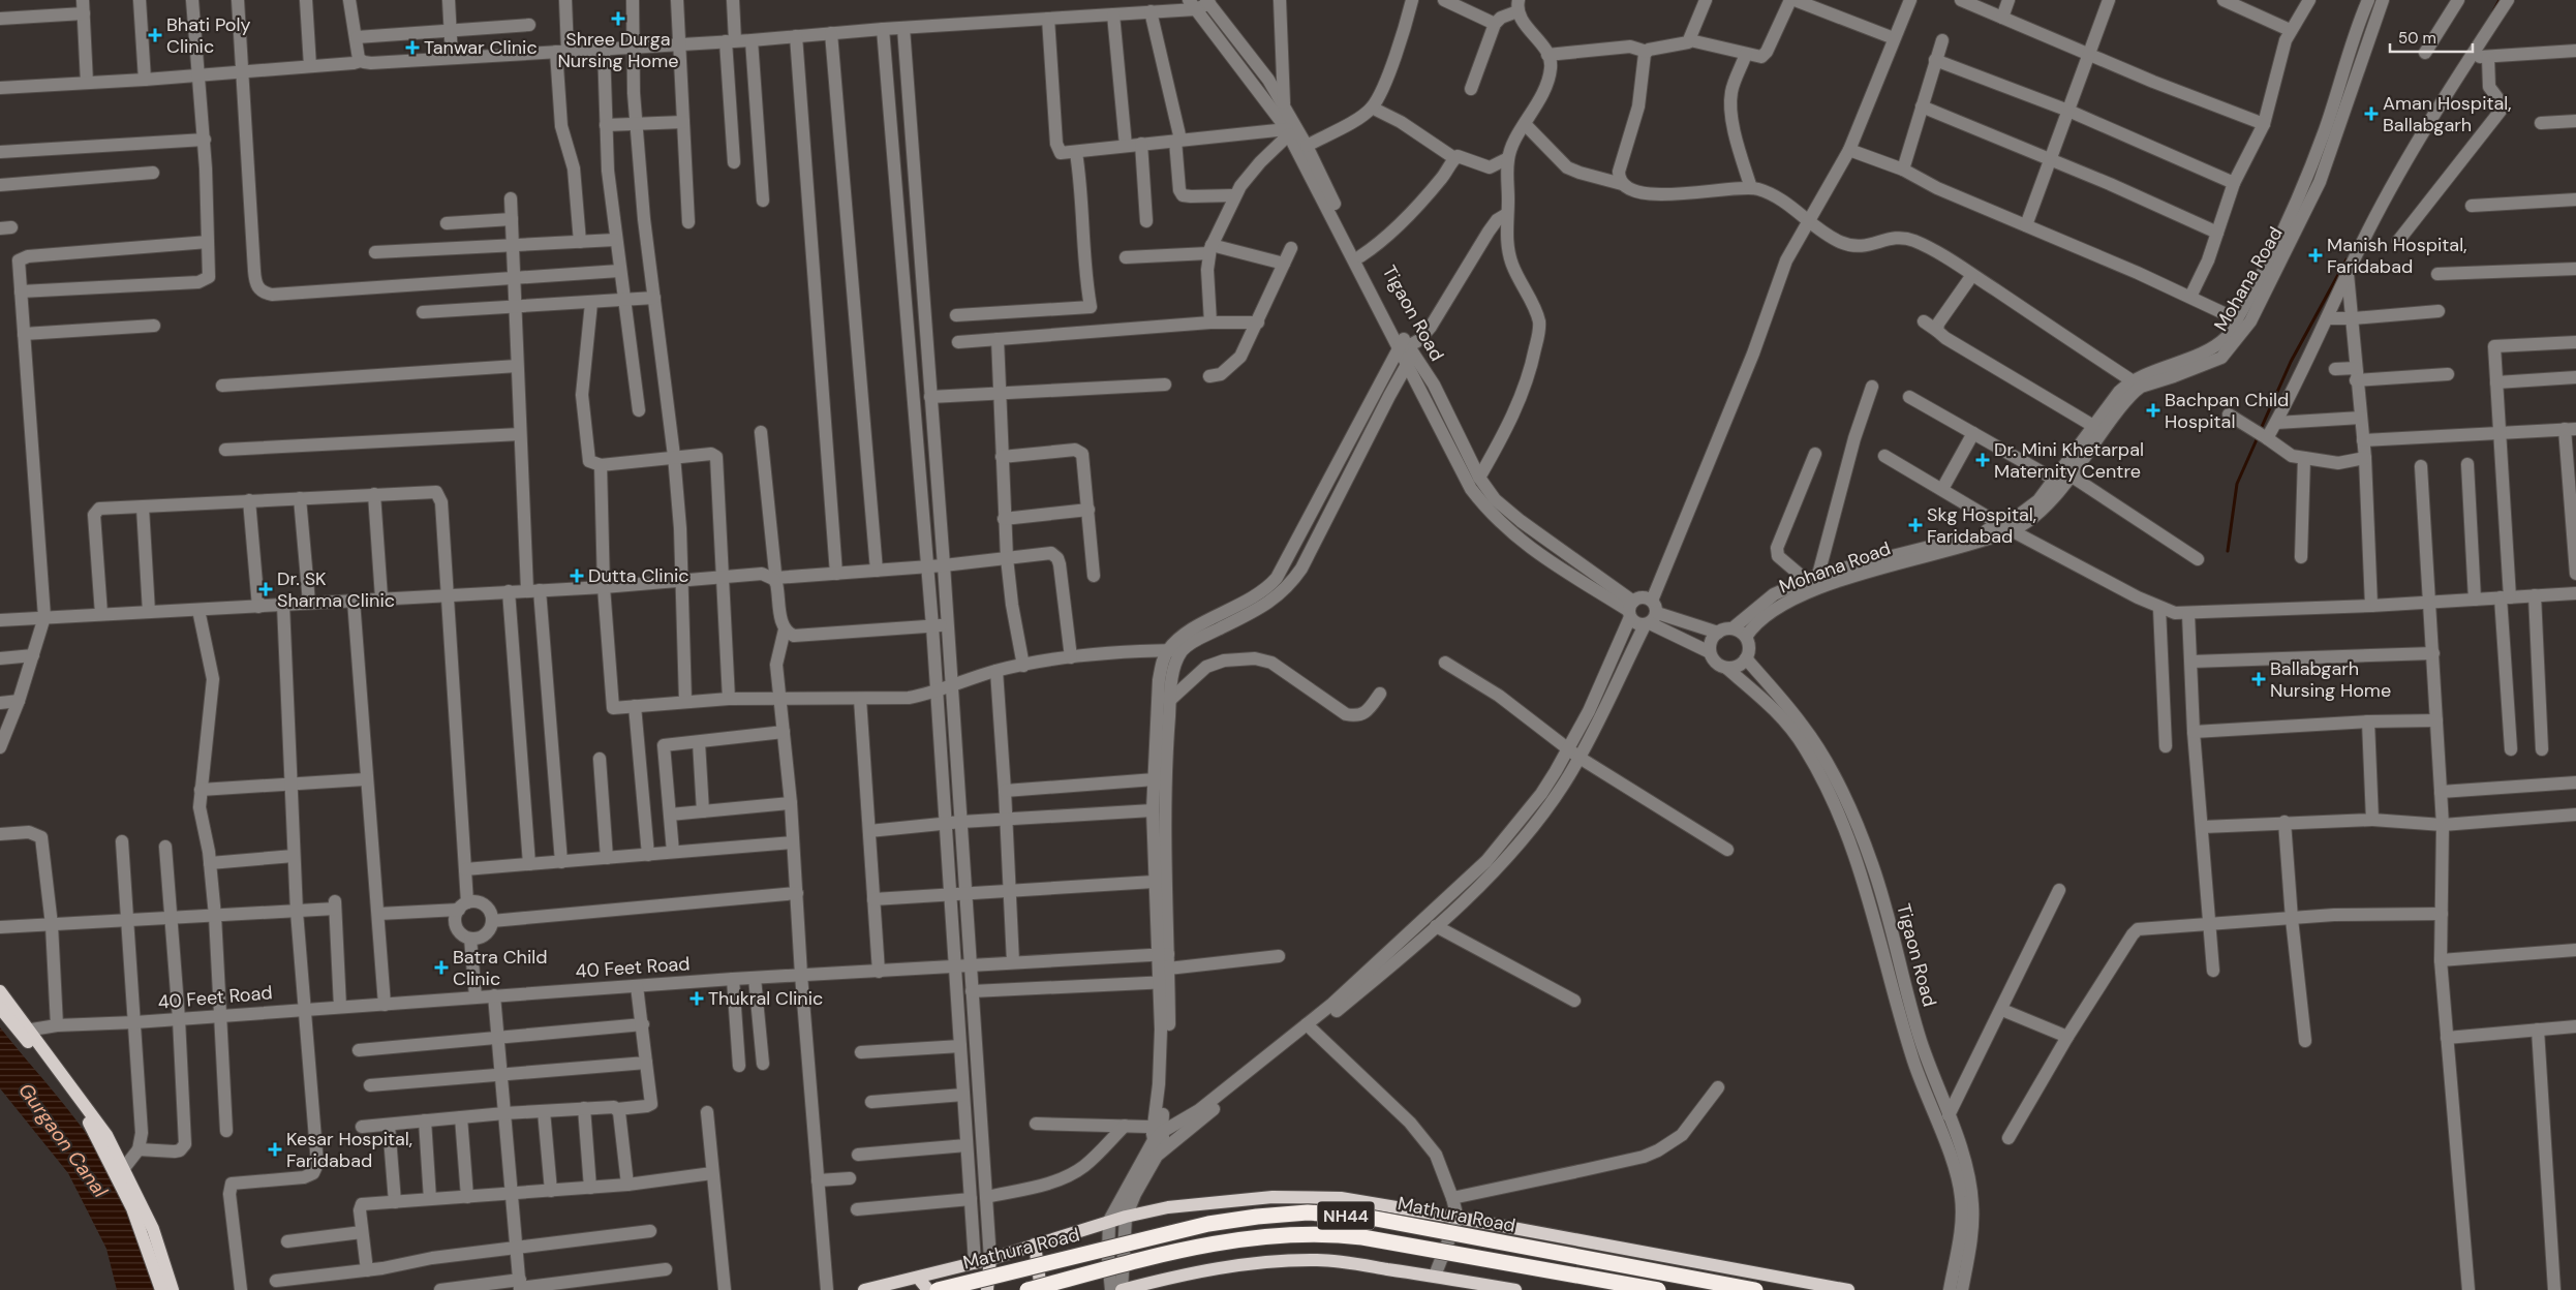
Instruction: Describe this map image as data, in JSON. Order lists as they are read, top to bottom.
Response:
{
  "streets": {
    "highway": ["Mathura Road", "NH44"],
    "street": ["Mohana Road", "Tigaon Road", "40 Feet Road"]
  },
  "crossings": [
    ["Mohana Road", "Tigaon Road"]
  ],
  "water": ["Gurgaon Canal"],
  "places": {
    "health": [
      "Shree Durga Nursing Home",
      "Bhati Poly Clinic",
      "Tanwar Clinic",
      "Aman Hospital, Ballabgarh",
      "Manish Hospital, Faridabad",
      "Bachpan Child Hospital",
      "Dr. Mini Khetarpal Maternity Centre",
      "Skg Hospital, Faridabad",
      "Dutta Clinic",
      "Dr. SK Sharma Clinic",
      "Ballabgarh Nursing Home",
      "Batra Child Clinic",
      "Thukral Clinic",
      "Kesar Hospital, Faridabad"
    ]
  },
  "scale_bar": "50 m"
}
